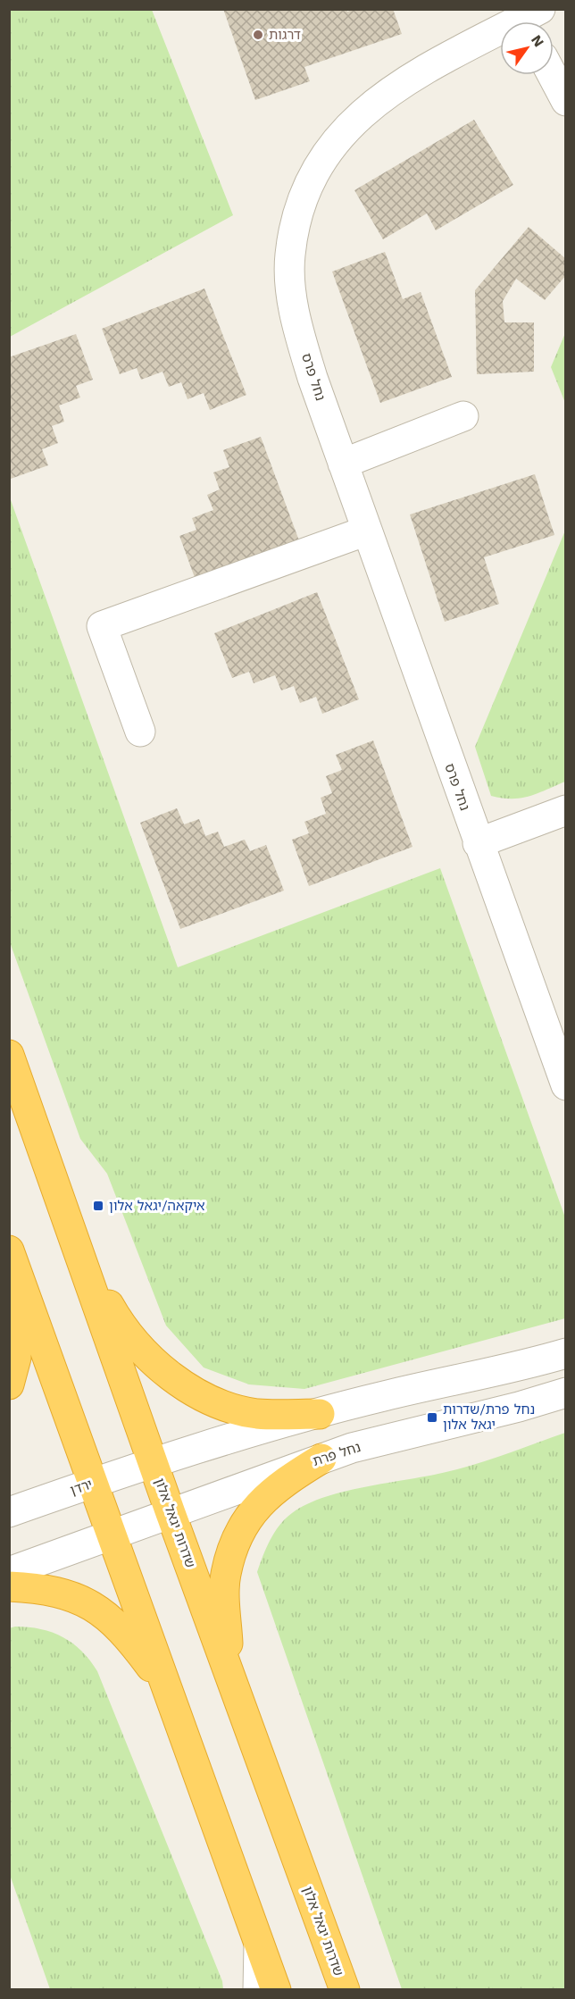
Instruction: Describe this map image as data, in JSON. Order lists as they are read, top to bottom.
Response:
{
  "streets": {
    "highway": ["שדרות יגאל אלון"],
    "street": ["נחל פרס", "נחל פרת", "ירדן"]
  },
  "crossings": [
    ["נחל פרת", "שדרות יגאל אלון"],
    ["ירדן", "שדרות יגאל אלון"]
  ],
  "places": {
    "other": ["דרגות"],
    "transit": ["איקאה/יגאל אלון", "נחל פרת/שדרות יגאל אלון"]
  },
  "north": "top right"
}
